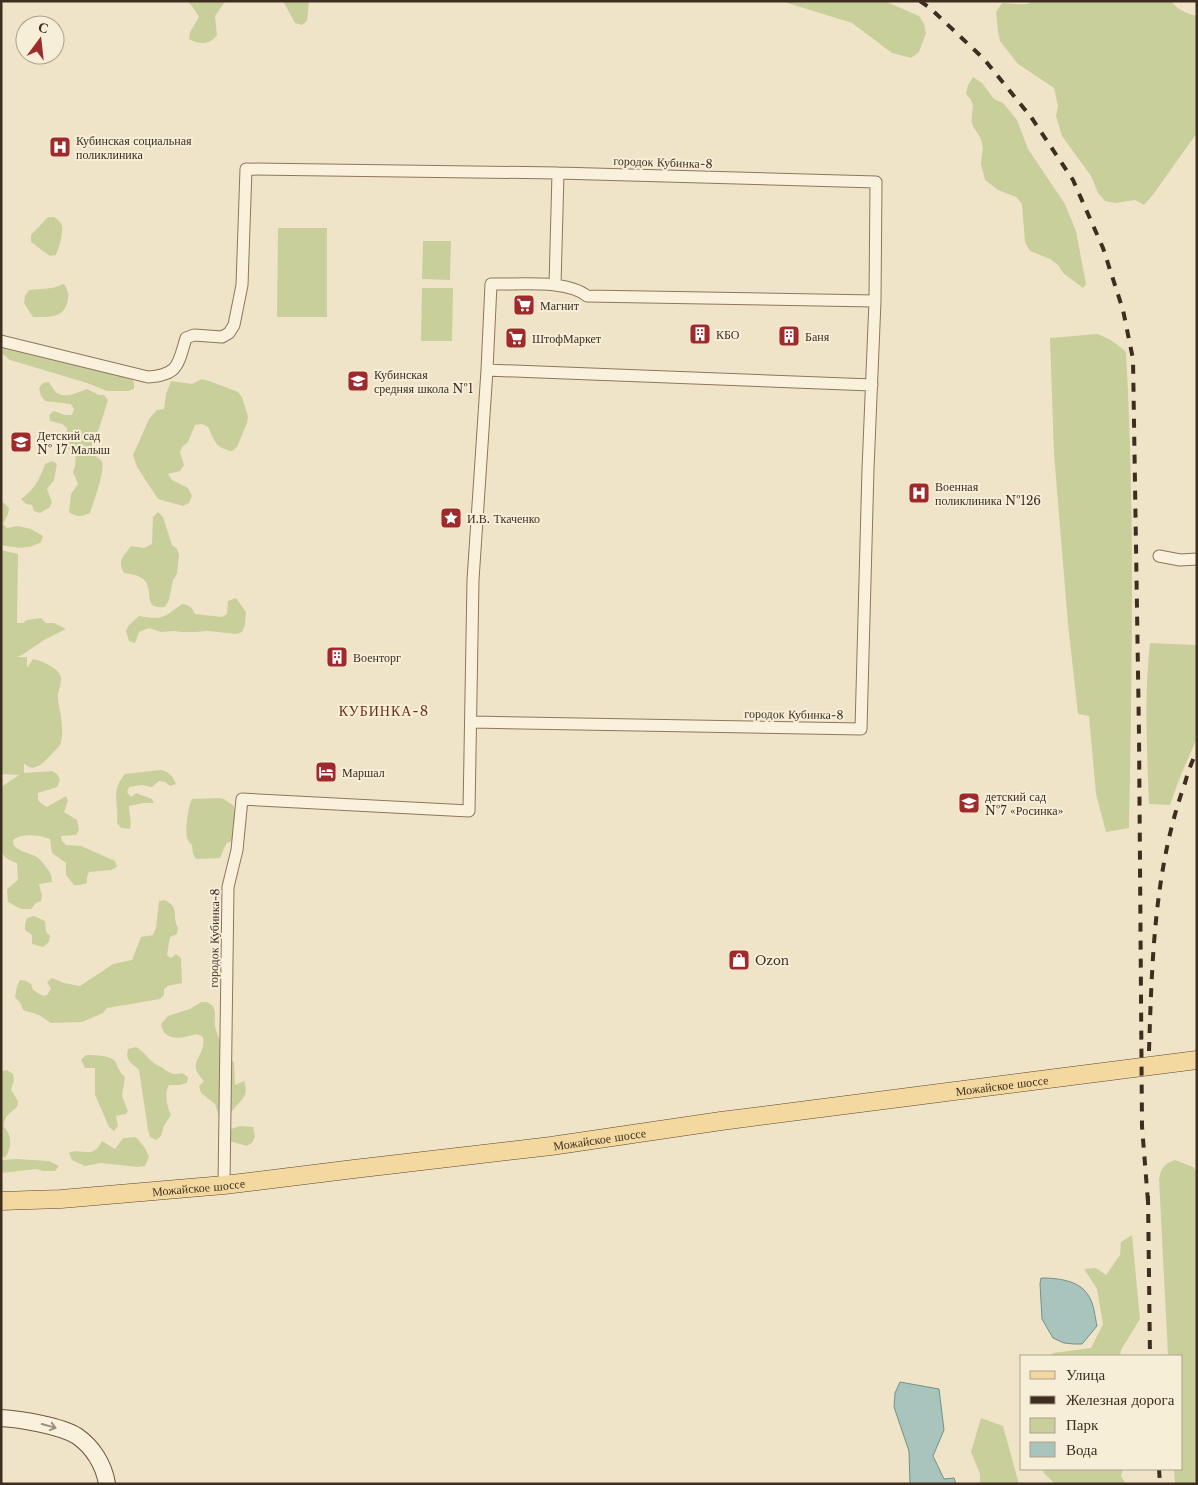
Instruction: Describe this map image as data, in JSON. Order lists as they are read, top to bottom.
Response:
{
  "streets": {
    "main road": ["Можайское шоссе"],
    "street": ["городок Кубинка-8"]
  },
  "crossings": [
    ["городок Кубинка-8", "Можайское шоссе"]
  ],
  "districts": ["КУБИНКА-8"],
  "places": {
    "hospital": ["Кубинская социальная поликлиника", "Военная поликлиника №126"],
    "supermarket": ["Магнит", "ШтофМаркет"],
    "building": ["КБО", "Баня", "Военторг"],
    "school or university": ["Кубинская средняя школа №1", "Детский сад № 17 Малыш", "детский сад №7 «Росинка»"],
    "place": ["И.В. Ткаченко"],
    "hotel": ["Маршал"],
    "shop": ["Ozon"]
  },
  "legend": [
    "Улица",
    "Железная дорога",
    "Парк",
    "Вода"
  ],
  "north": "top"
}
